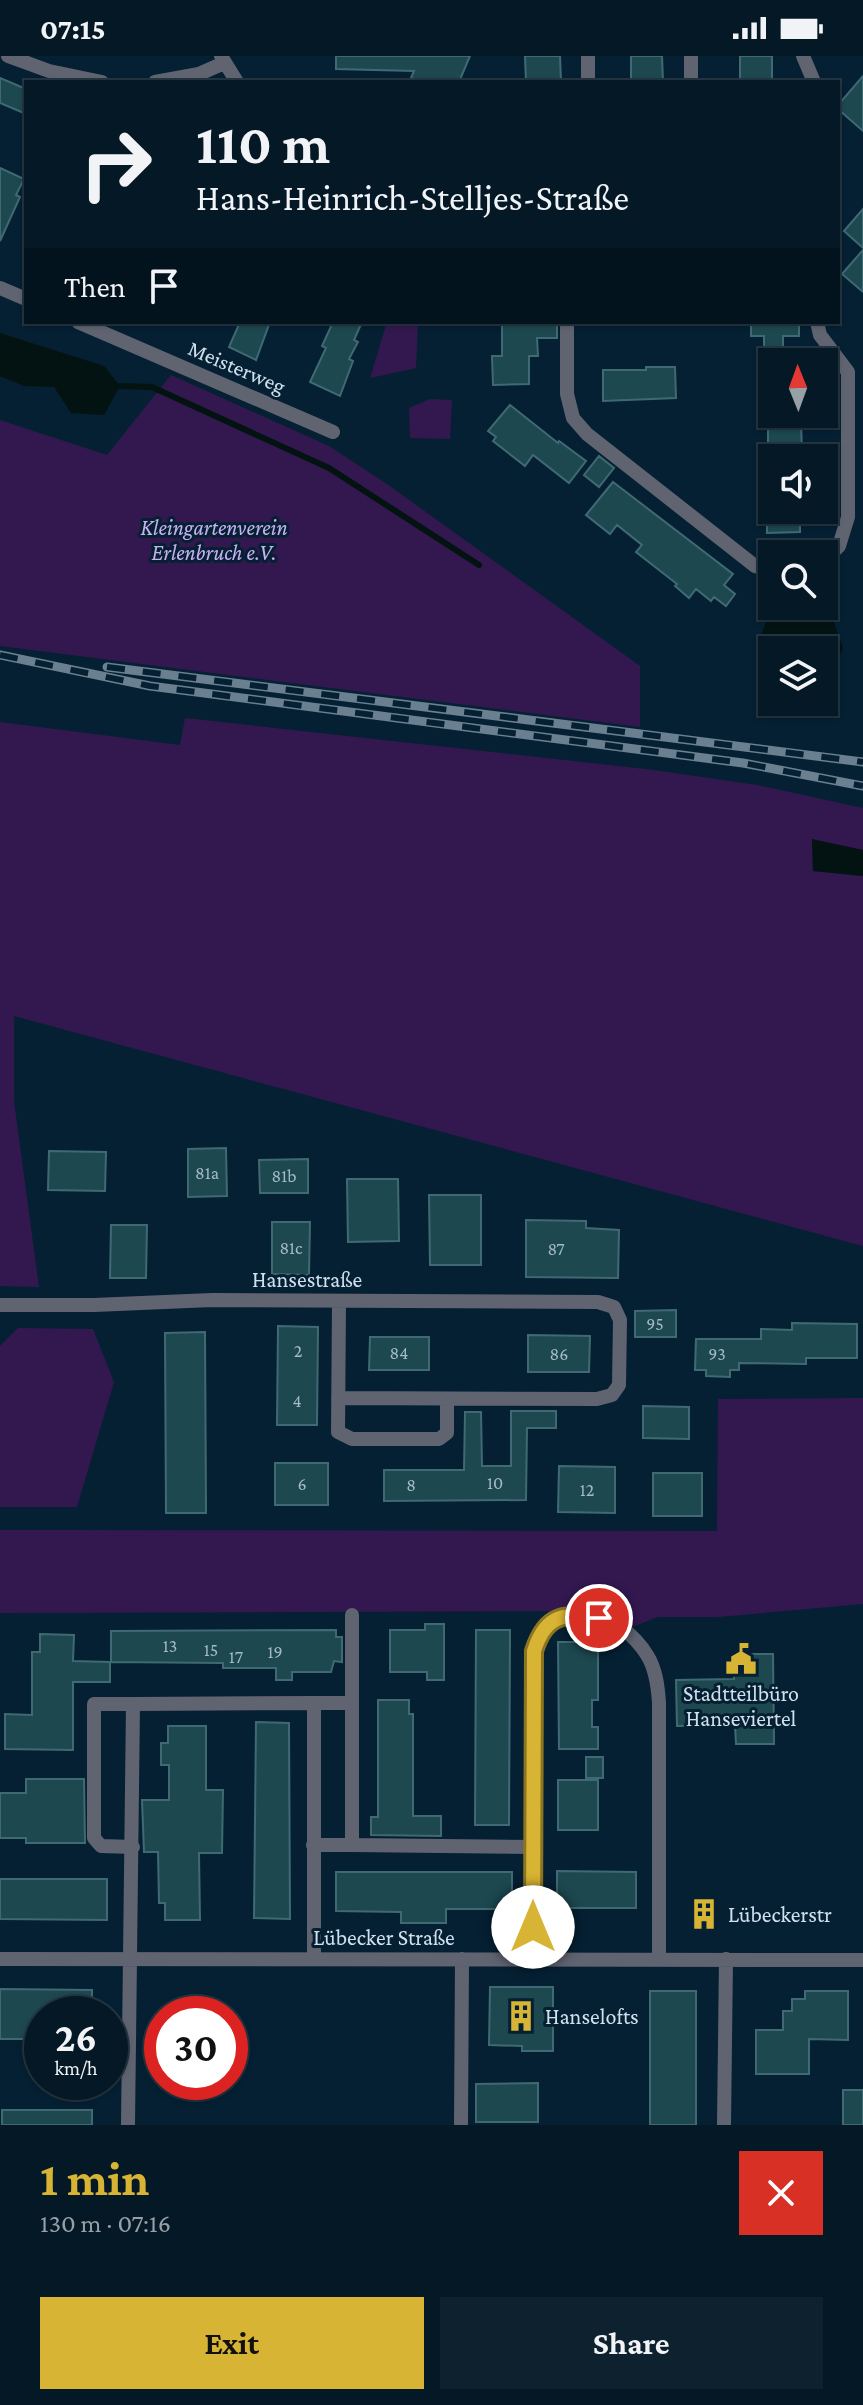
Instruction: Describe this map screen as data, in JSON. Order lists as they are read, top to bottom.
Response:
{
  "streets": {
    "street": ["Meisterweg", "Hansestraße", "Lübecker Straße"]
  },
  "parks": ["Kleingartenverein Erlenbruch e.V."],
  "places": {
    "public building": ["Stadtteilbüro Hanseviertel"],
    "building": ["Lübeckerstr", "Hanselofts"]
  },
  "house_numbers": [
    "81a",
    "81b",
    "81c",
    "87",
    "95",
    "2",
    "84",
    "86",
    "93",
    "4",
    "10",
    "6",
    "8",
    "12",
    "13",
    "15",
    "19",
    "17"
  ],
  "north": "top",
  "page": {
    "status": "07:15",
    "turn": ["110 m", "Hans-Heinrich-Stelljes-Straße"],
    "then": "Then",
    "speed": "26 km/h",
    "limit": "30",
    "heading": ["1 min", "130 m · 07:16"],
    "buttons": ["Exit", "Share"]
  }
}
